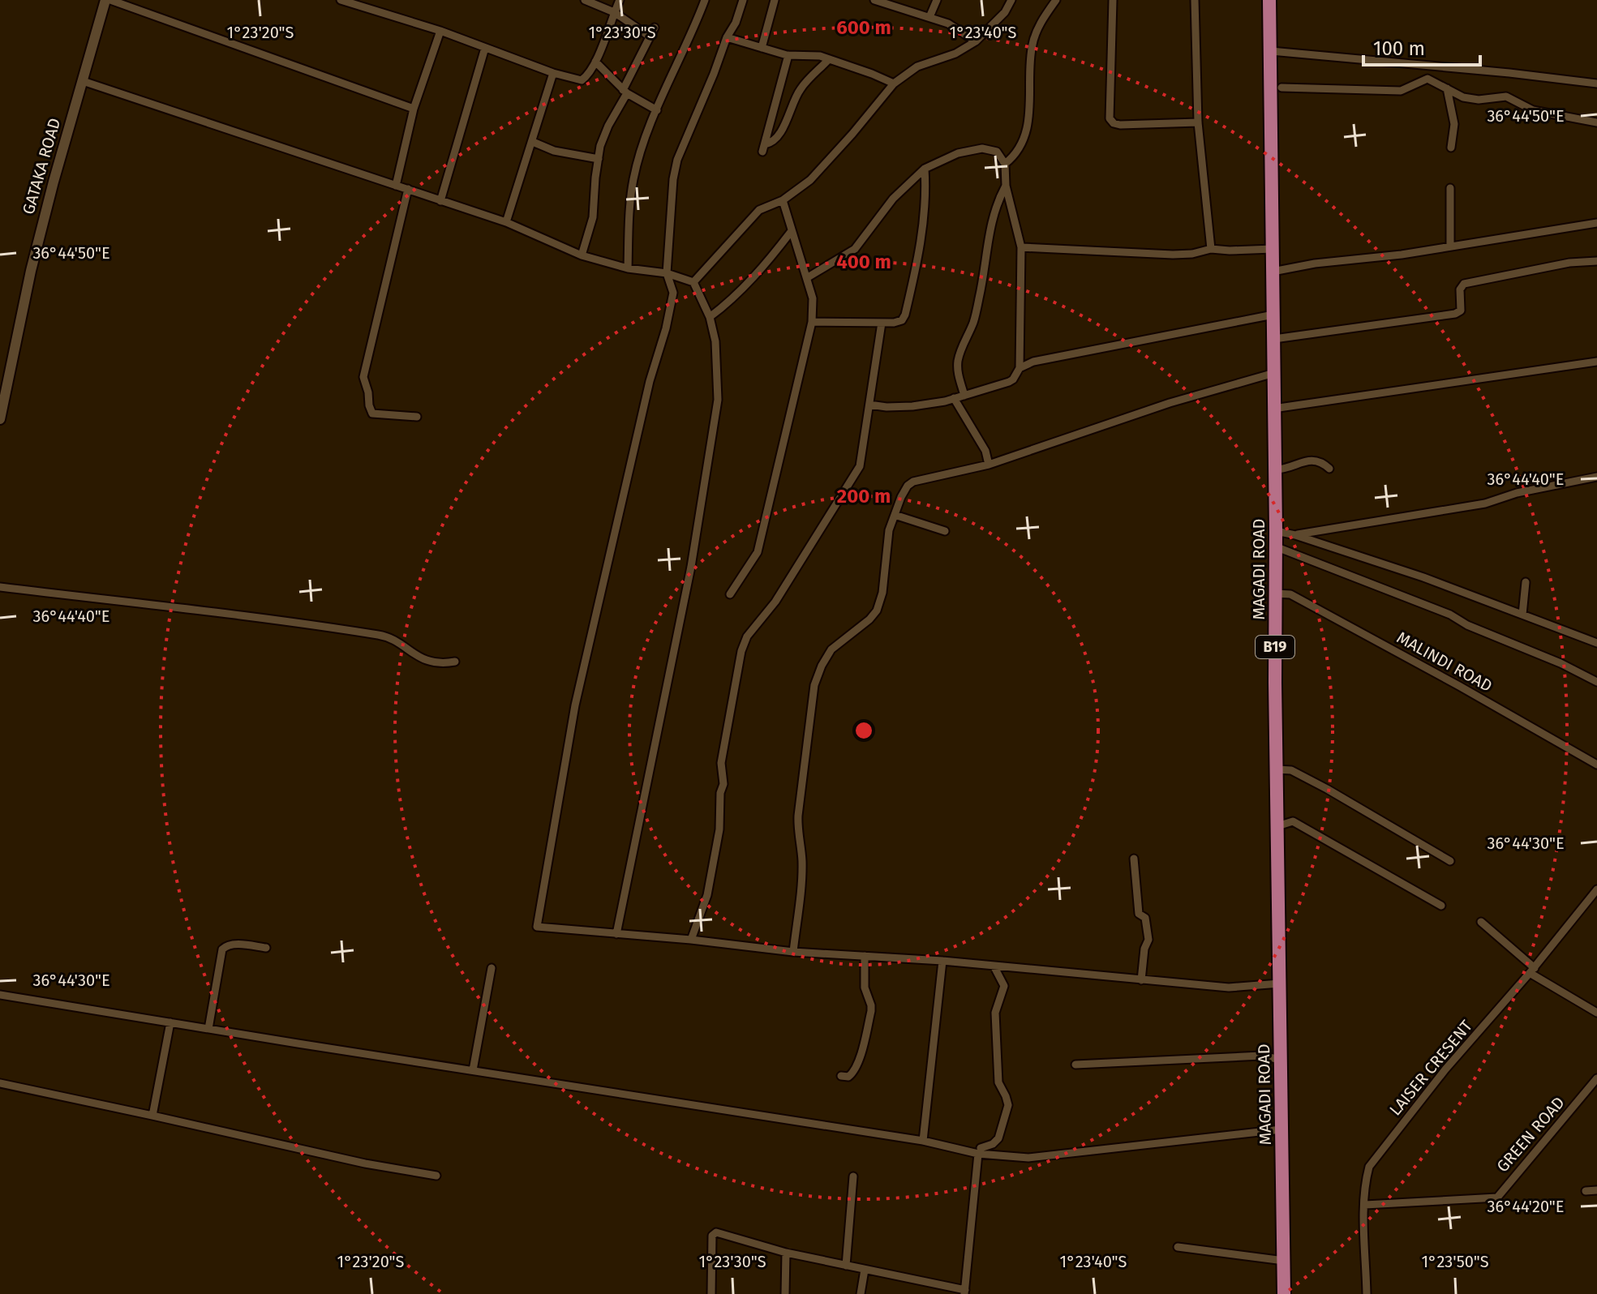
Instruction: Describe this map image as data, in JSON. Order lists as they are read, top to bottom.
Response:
{
  "streets": {
    "highway": ["MAGADI ROAD", "B19"],
    "street": [
      "GATAKA ROAD",
      "MALINDI ROAD",
      "LAISER CRESENT",
      "GREEN ROAD"
    ]
  },
  "crossings": [
    ["MAGADI ROAD", "MALINDI ROAD"],
    ["LAISER CRESENT", "GREEN ROAD"]
  ],
  "scale_bar": "100 m",
  "coordinates": [
    "1°23'20\"S",
    "1°23'30\"S",
    "1°23'40\"S",
    "36°44'50\"E",
    "36°44'40\"E",
    "36°44'30\"E",
    "36°44'20\"E",
    "1°23'50\"S"
  ],
  "rings": ["600 m", "400 m", "200 m"]
}
